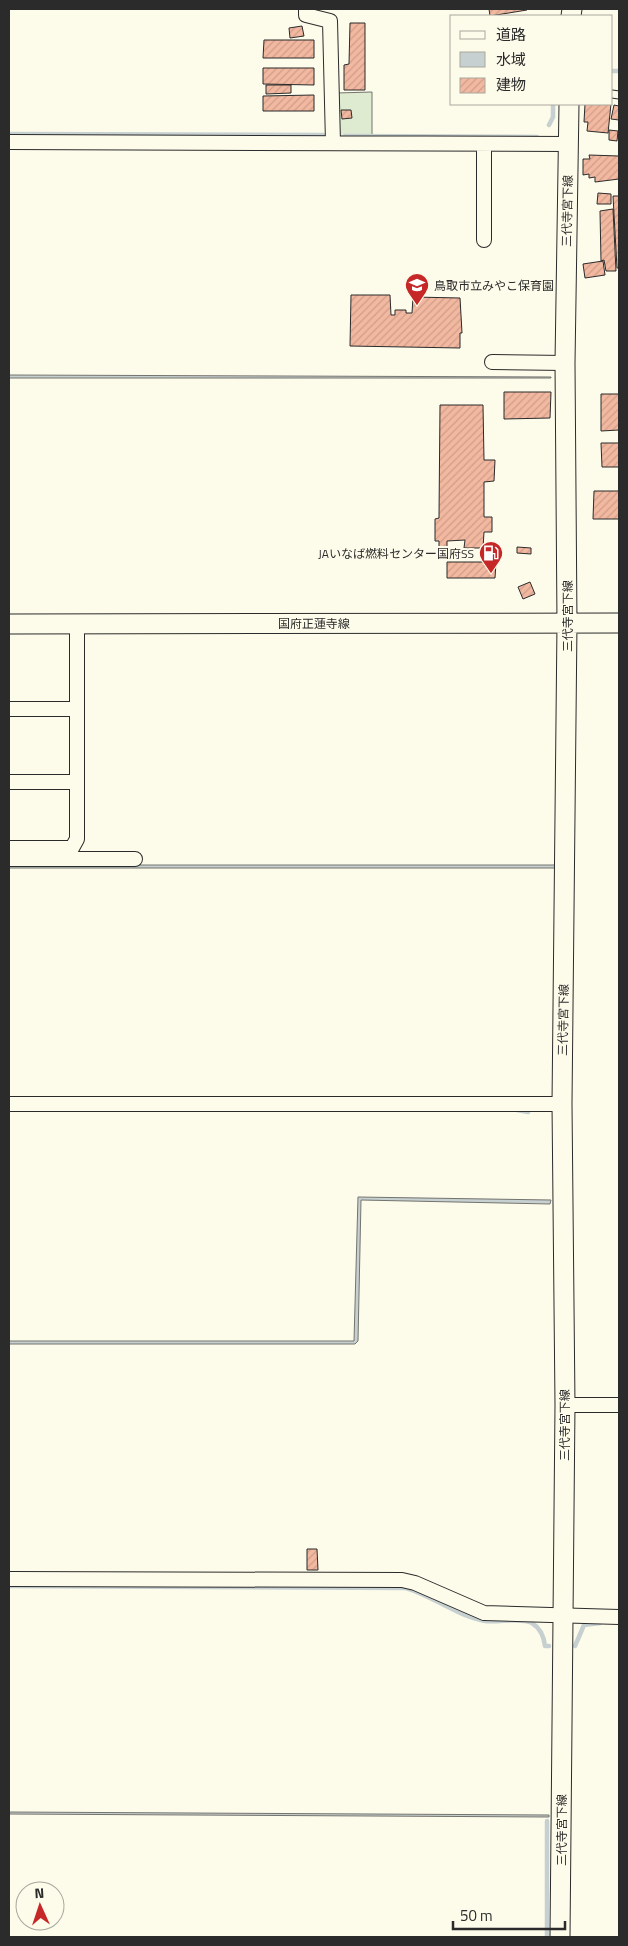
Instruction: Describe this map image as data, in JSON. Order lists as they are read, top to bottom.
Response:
{
  "streets": {
    "main road": ["三代寺宮下線", "国府正蓮寺線"]
  },
  "crossings": [
    ["三代寺宮下線", "国府正蓮寺線"]
  ],
  "places": {
    "school or university": ["鳥取市立みやこ保育園"],
    "fuel station": ["JAいなば燃料センター国府SS"]
  },
  "legend": ["道路", "水域", "建物"],
  "scale_bar": "50 m",
  "north": "top"
}
